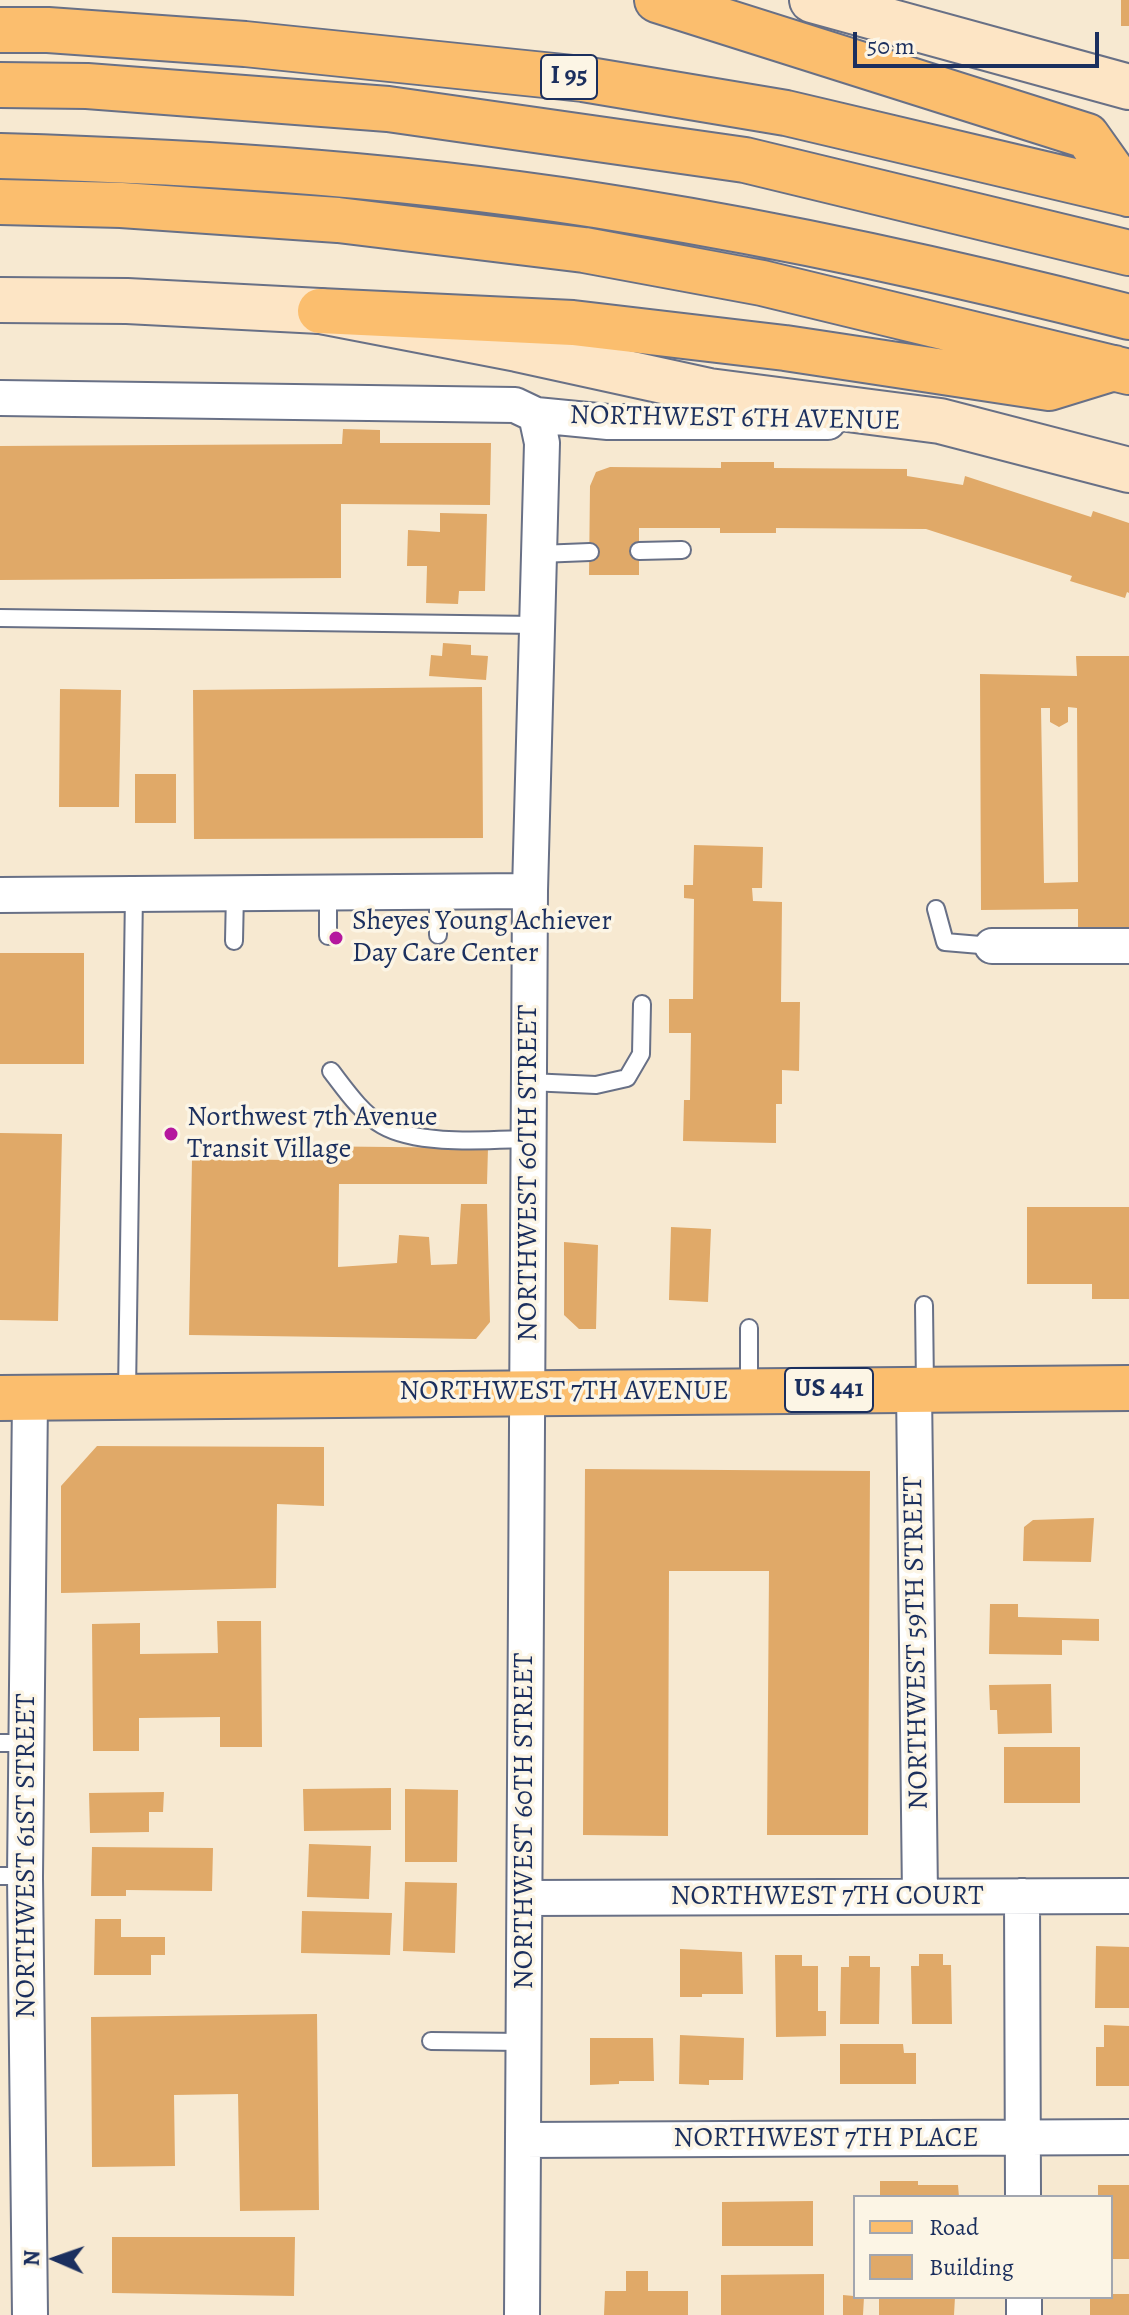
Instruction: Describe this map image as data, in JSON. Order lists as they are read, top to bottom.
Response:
{
  "streets": {
    "main road": [
      "I 95",
      "NORTHWEST 6TH AVENUE",
      "US 441",
      "NORTHWEST 7TH AVENUE"
    ],
    "street": [
      "NORTHWEST 60TH STREET",
      "NORTHWEST 59TH STREET",
      "NORTHWEST 61ST STREET",
      "NORTHWEST 7TH COURT",
      "NORTHWEST 7TH PLACE"
    ]
  },
  "crossings": [
    ["NORTHWEST 6TH AVENUE", "NORTHWEST 60TH STREET"],
    ["NORTHWEST 60TH STREET", "NORTHWEST 7TH AVENUE"],
    ["NORTHWEST 60TH STREET", "NORTHWEST 7TH COURT"],
    ["NORTHWEST 60TH STREET", "NORTHWEST 7TH PLACE"],
    ["NORTHWEST 7TH AVENUE", "NORTHWEST 59TH STREET"],
    ["NORTHWEST 7TH AVENUE", "NORTHWEST 61ST STREET"],
    ["NORTHWEST 59TH STREET", "NORTHWEST 7TH COURT"]
  ],
  "places": ["Sheyes Young Achiever Day Care Center", "Northwest 7th Avenue Transit Village"],
  "legend": ["Road", "Building"],
  "scale_bar": "50 m",
  "north": "left"
}
